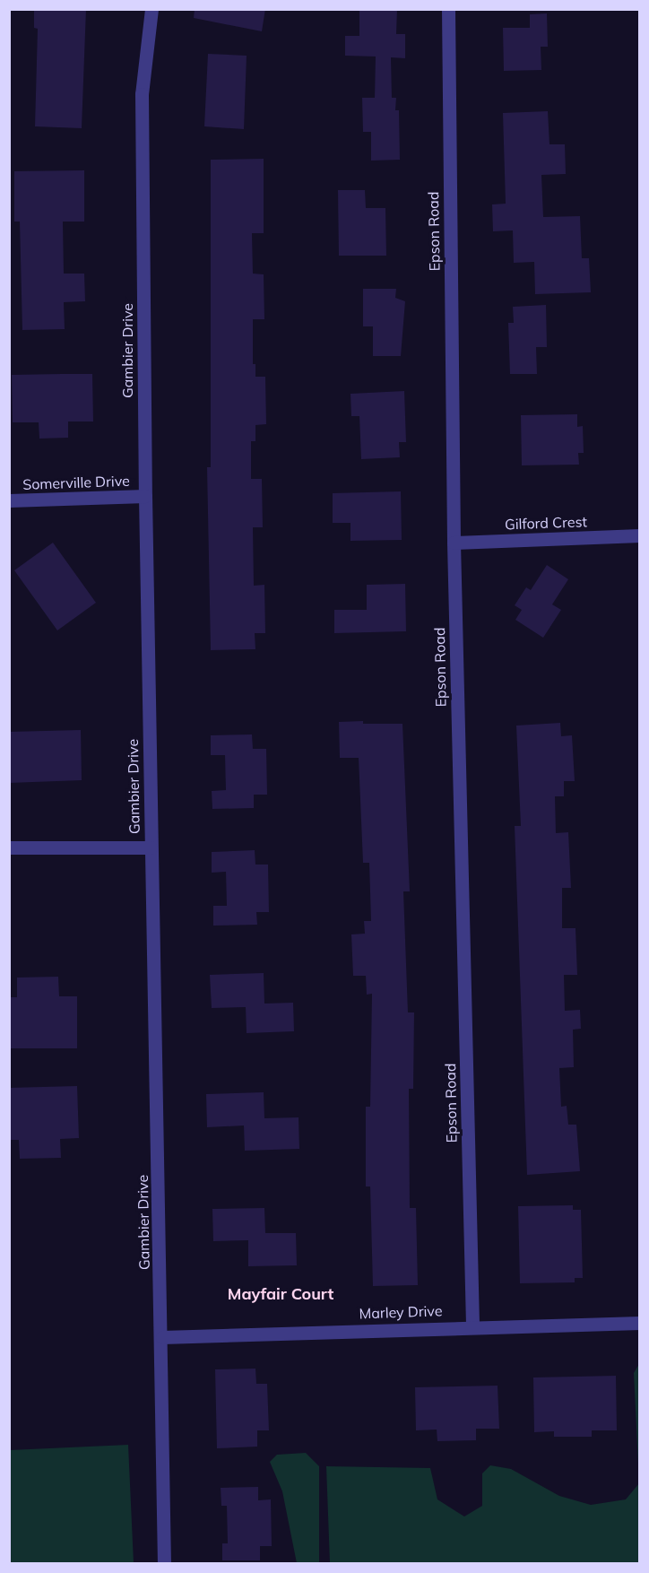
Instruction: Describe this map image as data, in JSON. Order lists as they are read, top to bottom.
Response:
{
  "streets": {
    "street": [
      "Epson Road",
      "Gambier Drive",
      "Somerville Drive",
      "Gilford Crest",
      "Marley Drive"
    ]
  },
  "crossings": [
    ["Epson Road", "Gilford Crest"],
    ["Epson Road", "Marley Drive"],
    ["Gambier Drive", "Somerville Drive"],
    ["Gambier Drive", "Marley Drive"]
  ],
  "districts": ["Mayfair Court"]
}
